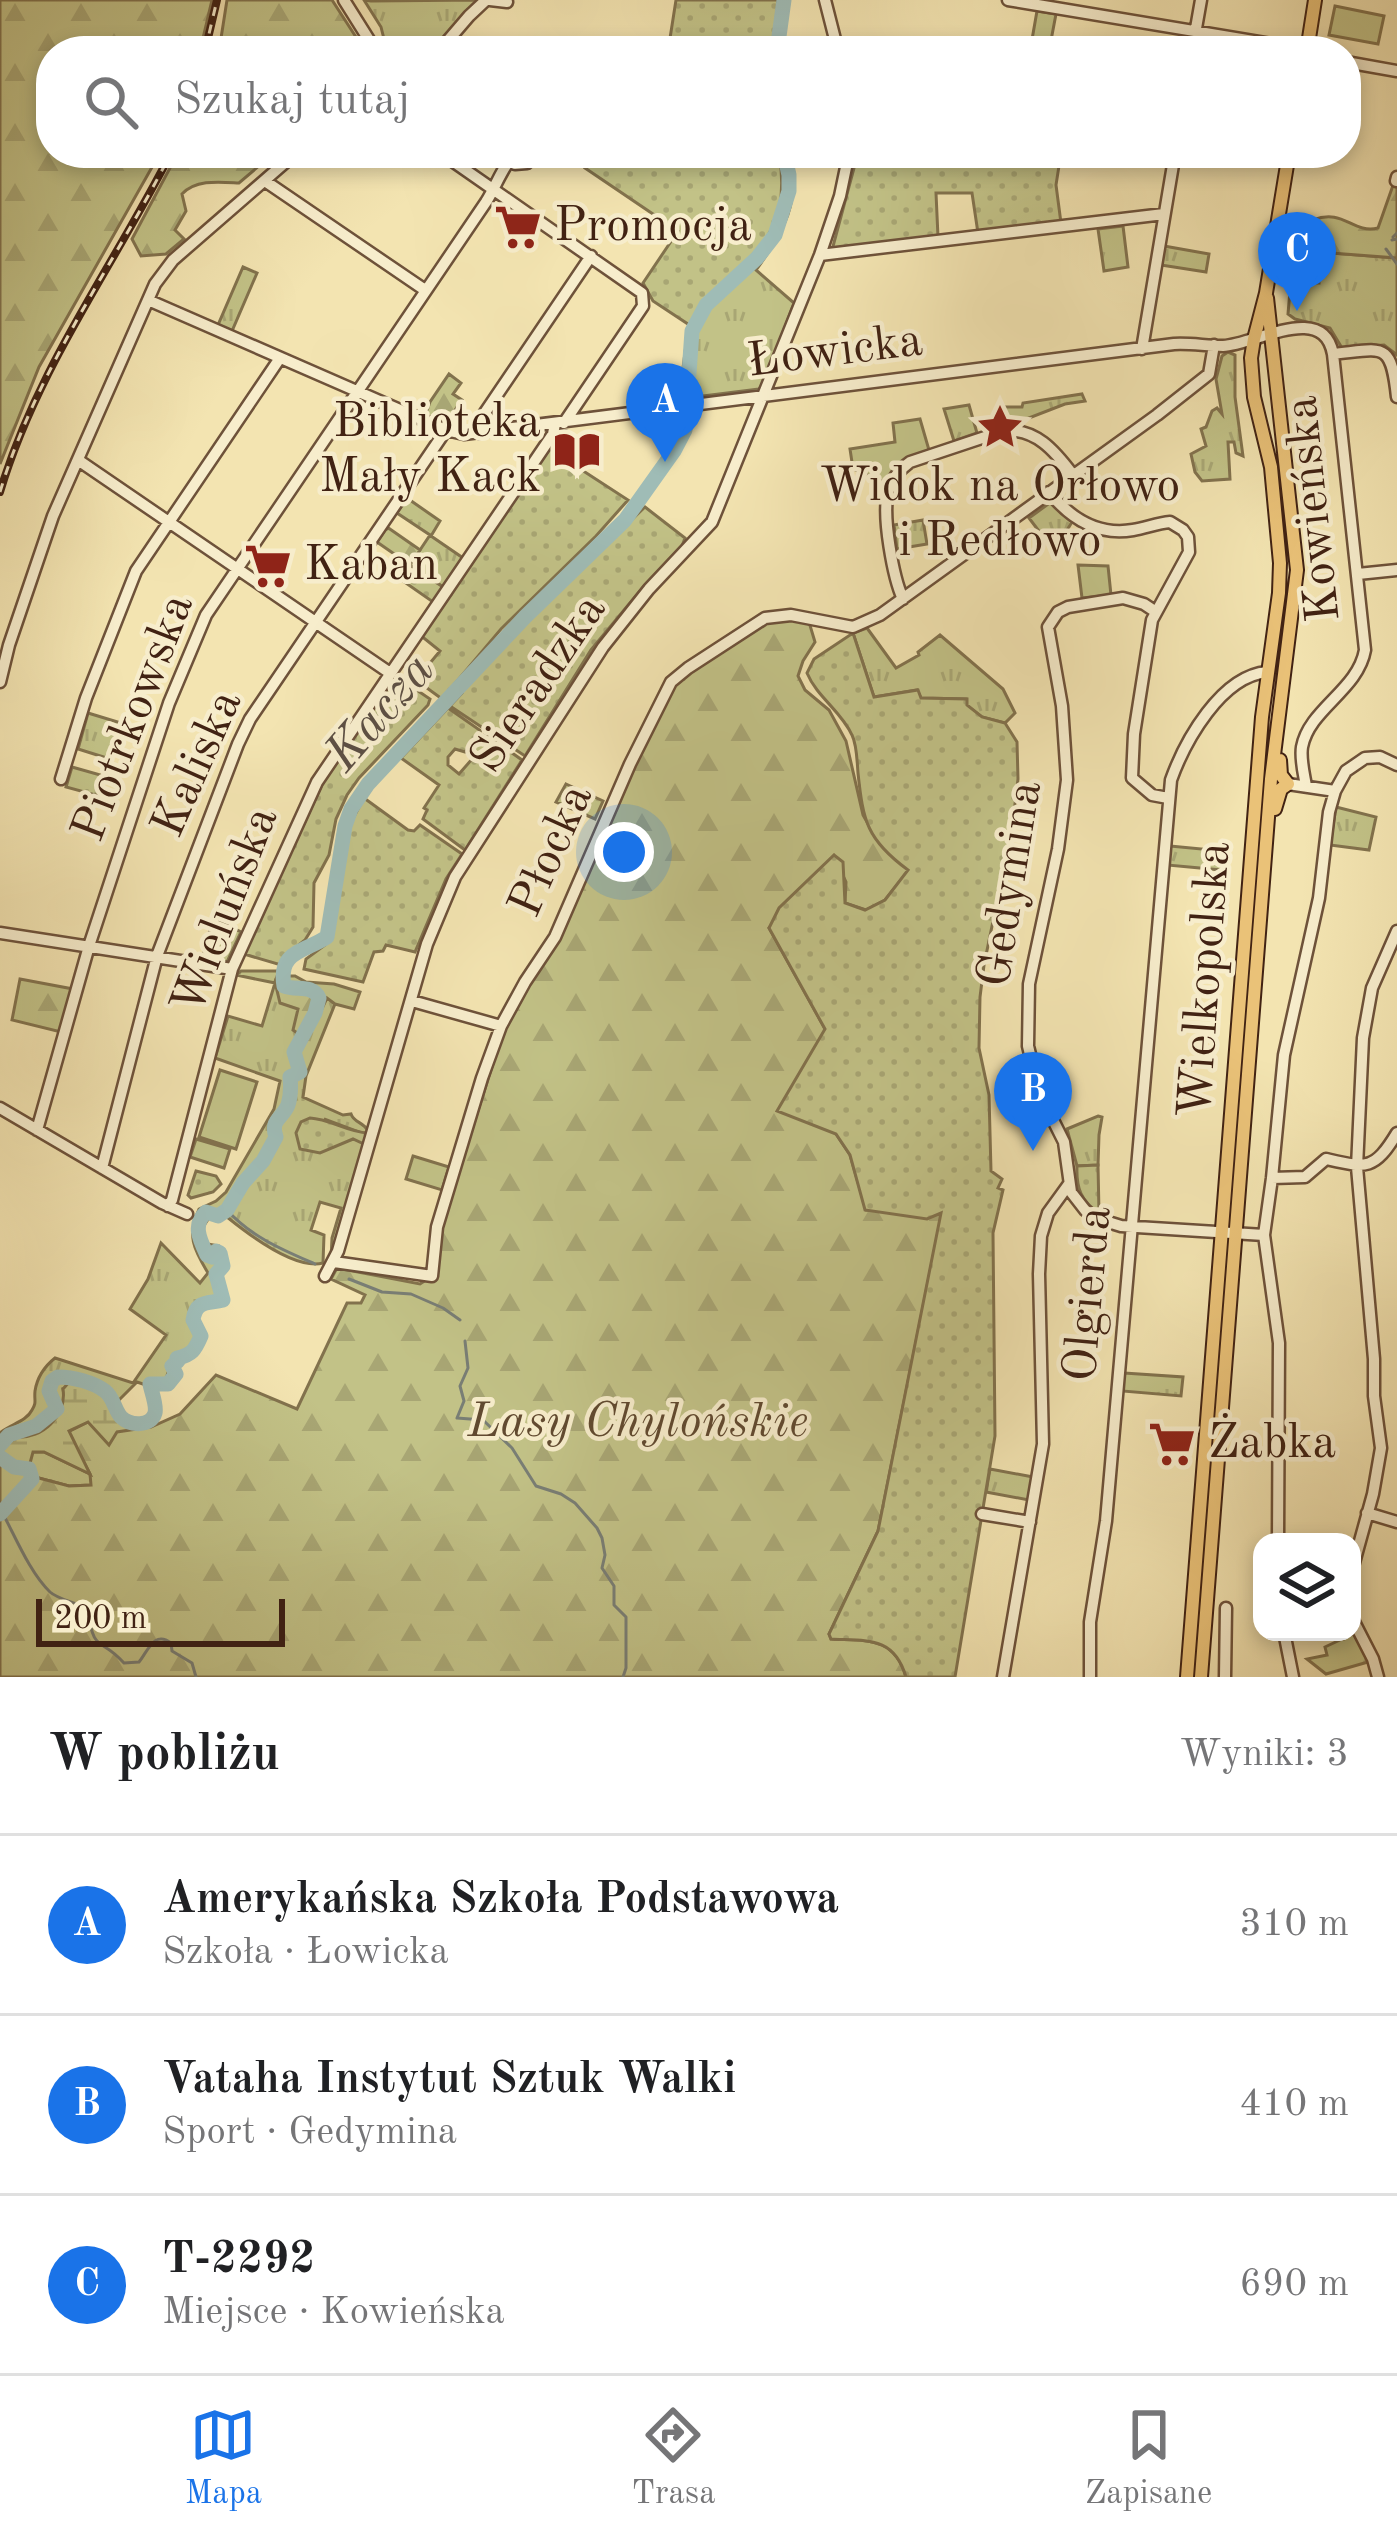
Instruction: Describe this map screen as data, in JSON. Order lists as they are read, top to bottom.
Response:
{
  "streets": {
    "main road": ["Wielkopolska"],
    "street": [
      "Łowicka",
      "Kowieńska",
      "Sieradzka",
      "Piotrkowska",
      "Kaliska",
      "Płocka",
      "Gedymina",
      "Wieluńska",
      "Olgierda"
    ]
  },
  "crossings": [
    ["Łowicka", "Kowieńska"],
    ["Łowicka", "Sieradzka"],
    ["Łowicka", "Piotrkowska"],
    ["Łowicka", "Kaliska"],
    ["Łowicka", "Płocka"],
    ["Łowicka", "Wieluńska"],
    ["Łowicka", "Wielkopolska"],
    ["Kowieńska", "Wielkopolska"],
    ["Sieradzka", "Płocka"],
    ["Wielkopolska", "Olgierda"]
  ],
  "water": ["Kacza"],
  "parks": ["Lasy Chylońskie"],
  "places": {
    "supermarket": ["Promocja", "Kaban", "Żabka"],
    "place": ["Widok na Orłowo i Redłowo"],
    "library": ["Biblioteka Mały Kack"]
  },
  "scale_bar": "200 m",
  "page": {
    "search": "Szukaj tutaj",
    "pins": ["C", "A", "B"],
    "scale": "200 m",
    "heading": ["W pobliżu", "Wyniki: 3"],
    "list": [
      {
        "mark": "A",
        "name": "Amerykańska Szkoła Podstawowa",
        "note": "Szkoła · Łowicka",
        "value": "310 m"
      },
      {
        "mark": "B",
        "name": "Vataha Instytut Sztuk Walki",
        "note": "Sport · Gedymina",
        "value": "410 m"
      },
      {
        "mark": "C",
        "name": "T-2292",
        "note": "Miejsce · Kowieńska",
        "value": "690 m"
      }
    ],
    "nav": ["Mapa", "Trasa", "Zapisane"]
  }
}
